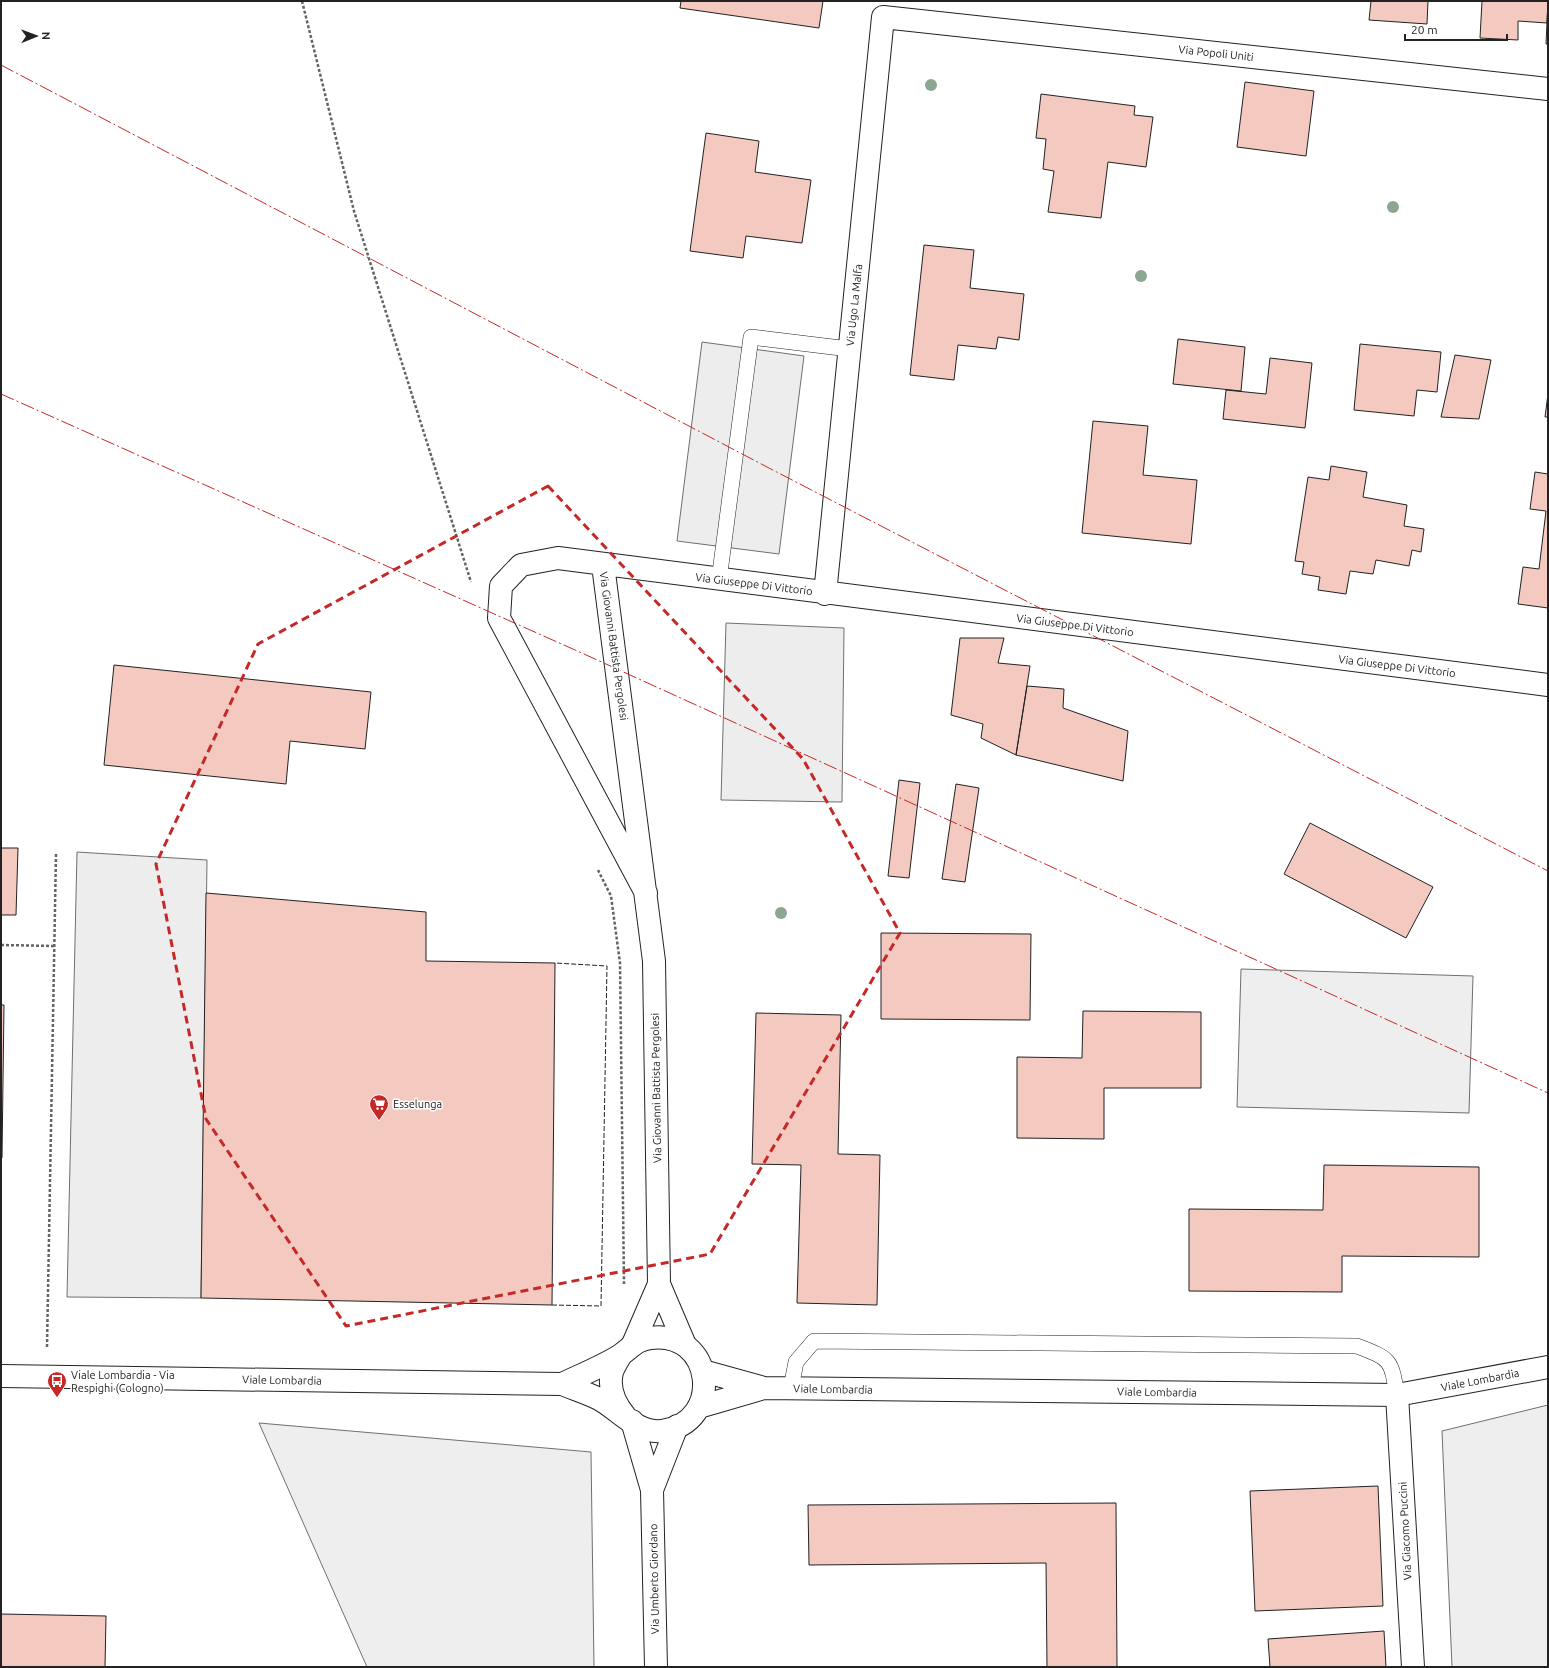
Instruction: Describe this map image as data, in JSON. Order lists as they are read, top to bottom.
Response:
{
  "streets": {
    "street": [
      "Via Popoli Uniti",
      "Via Ugo La Malfa",
      "Via Giuseppe Di Vittorio",
      "Via Giovanni Battista Pergolesi",
      "Viale Lombardia",
      "Via Giacomo Puccini",
      "Via Umberto Giordano"
    ]
  },
  "crossings": [
    ["Via Popoli Uniti", "Via Ugo La Malfa"],
    ["Via Ugo La Malfa", "Via Giuseppe Di Vittorio"],
    ["Via Giuseppe Di Vittorio", "Via Giovanni Battista Pergolesi"],
    ["Via Giovanni Battista Pergolesi", "Viale Lombardia"],
    ["Via Giovanni Battista Pergolesi", "Via Umberto Giordano"],
    ["Viale Lombardia", "Via Giacomo Puccini"],
    ["Viale Lombardia", "Via Umberto Giordano"]
  ],
  "places": {
    "supermarket": ["Esselunga"],
    "bus stop": ["Viale Lombardia - Via Respighi (Cologno)"]
  },
  "scale_bar": "20 m",
  "north": "right"
}
